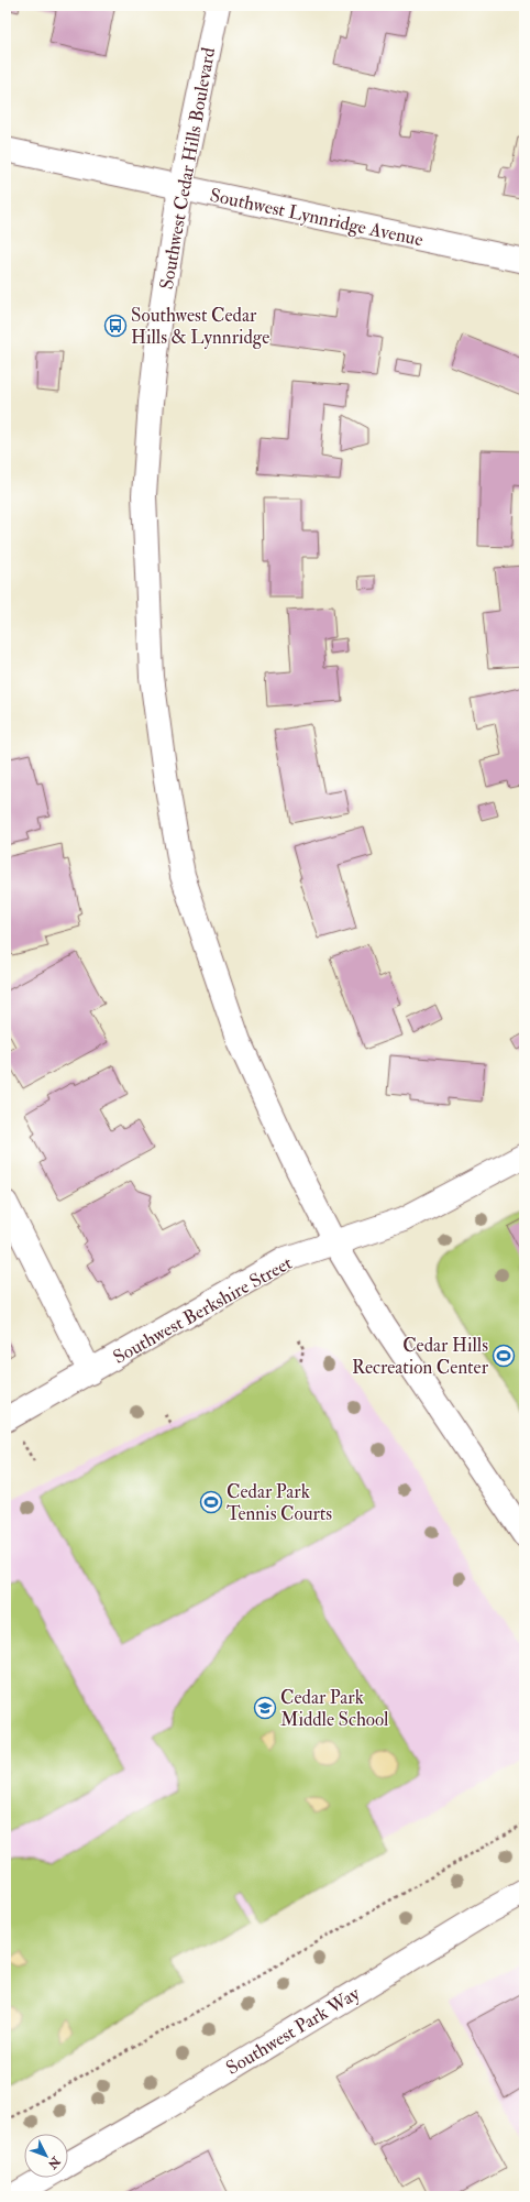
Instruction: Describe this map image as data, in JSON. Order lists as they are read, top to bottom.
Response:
{
  "streets": {
    "street": [
      "Southwest Cedar Hills Boulevard",
      "Southwest Lynnridge Avenue",
      "Southwest Berkshire Street",
      "Southwest Park Way"
    ]
  },
  "crossings": [
    ["Southwest Cedar Hills Boulevard", "Southwest Lynnridge Avenue"],
    ["Southwest Cedar Hills Boulevard", "Southwest Berkshire Street"]
  ],
  "places": {
    "bus stop": ["Southwest Cedar Hills & Lynnridge"],
    "sports": ["Cedar Hills Recreation Center", "Cedar Park Tennis Courts"],
    "school or university": ["Cedar Park Middle School"]
  },
  "north": "bottom right"
}
